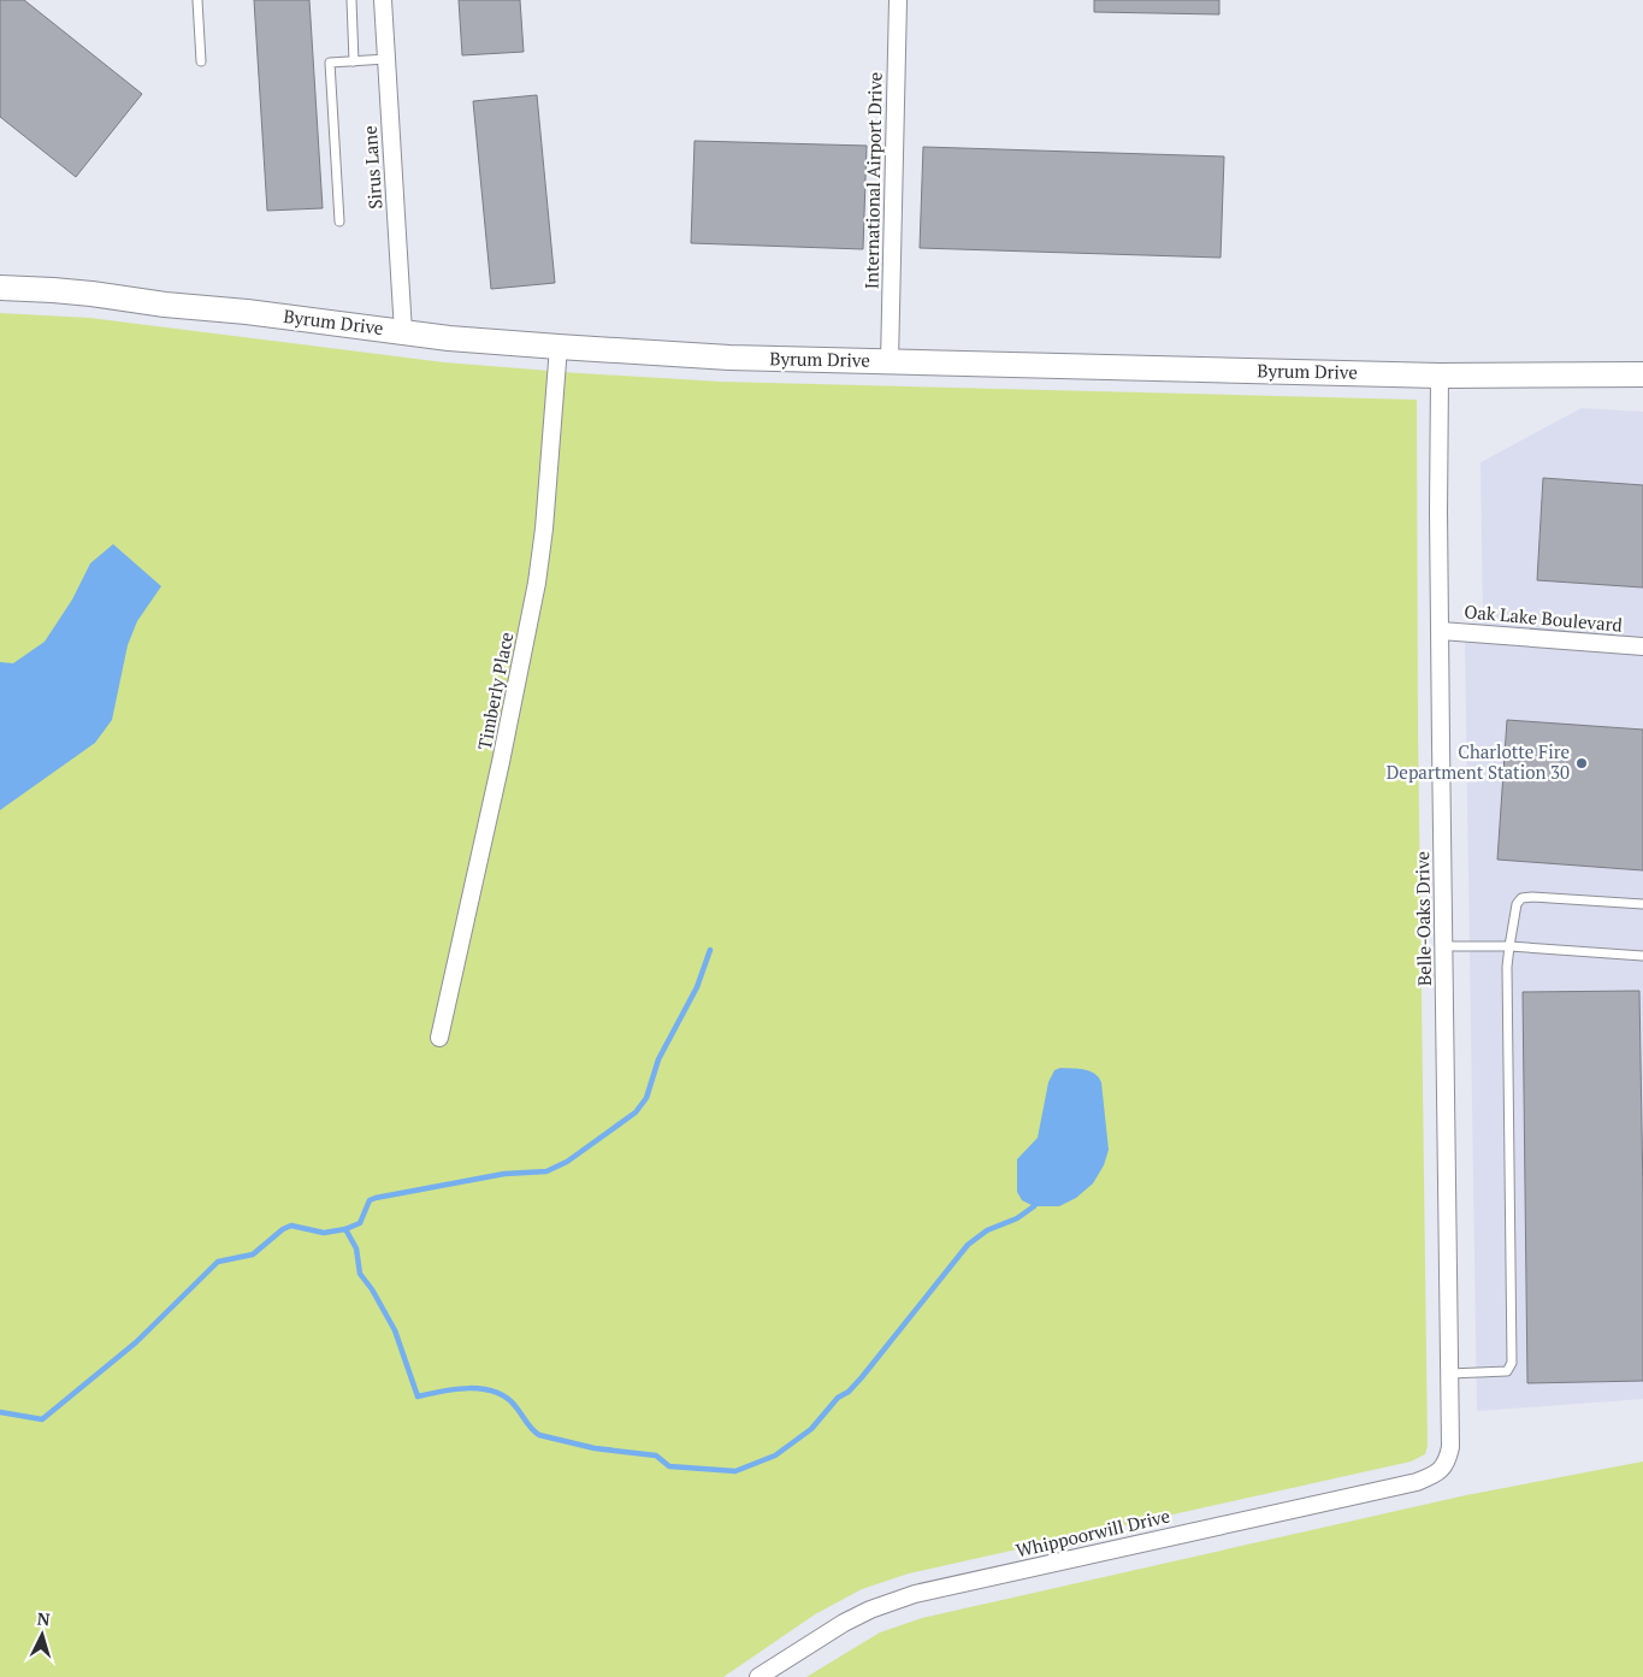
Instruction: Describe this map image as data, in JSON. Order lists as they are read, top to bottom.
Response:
{
  "streets": {
    "street": [
      "Sirus Lane",
      "International Airport Drive",
      "Byrum Drive",
      "Oak Lake Boulevard",
      "Timberly Place",
      "Belle-Oaks Drive",
      "Whippoorwill Drive"
    ]
  },
  "crossings": [
    ["Sirus Lane", "Byrum Drive"],
    ["International Airport Drive", "Byrum Drive"],
    ["Byrum Drive", "Timberly Place"],
    ["Byrum Drive", "Belle-Oaks Drive"],
    ["Oak Lake Boulevard", "Belle-Oaks Drive"],
    ["Belle-Oaks Drive", "Whippoorwill Drive"]
  ],
  "places": ["Charlotte Fire Department Station 30"],
  "north": "top"
}
